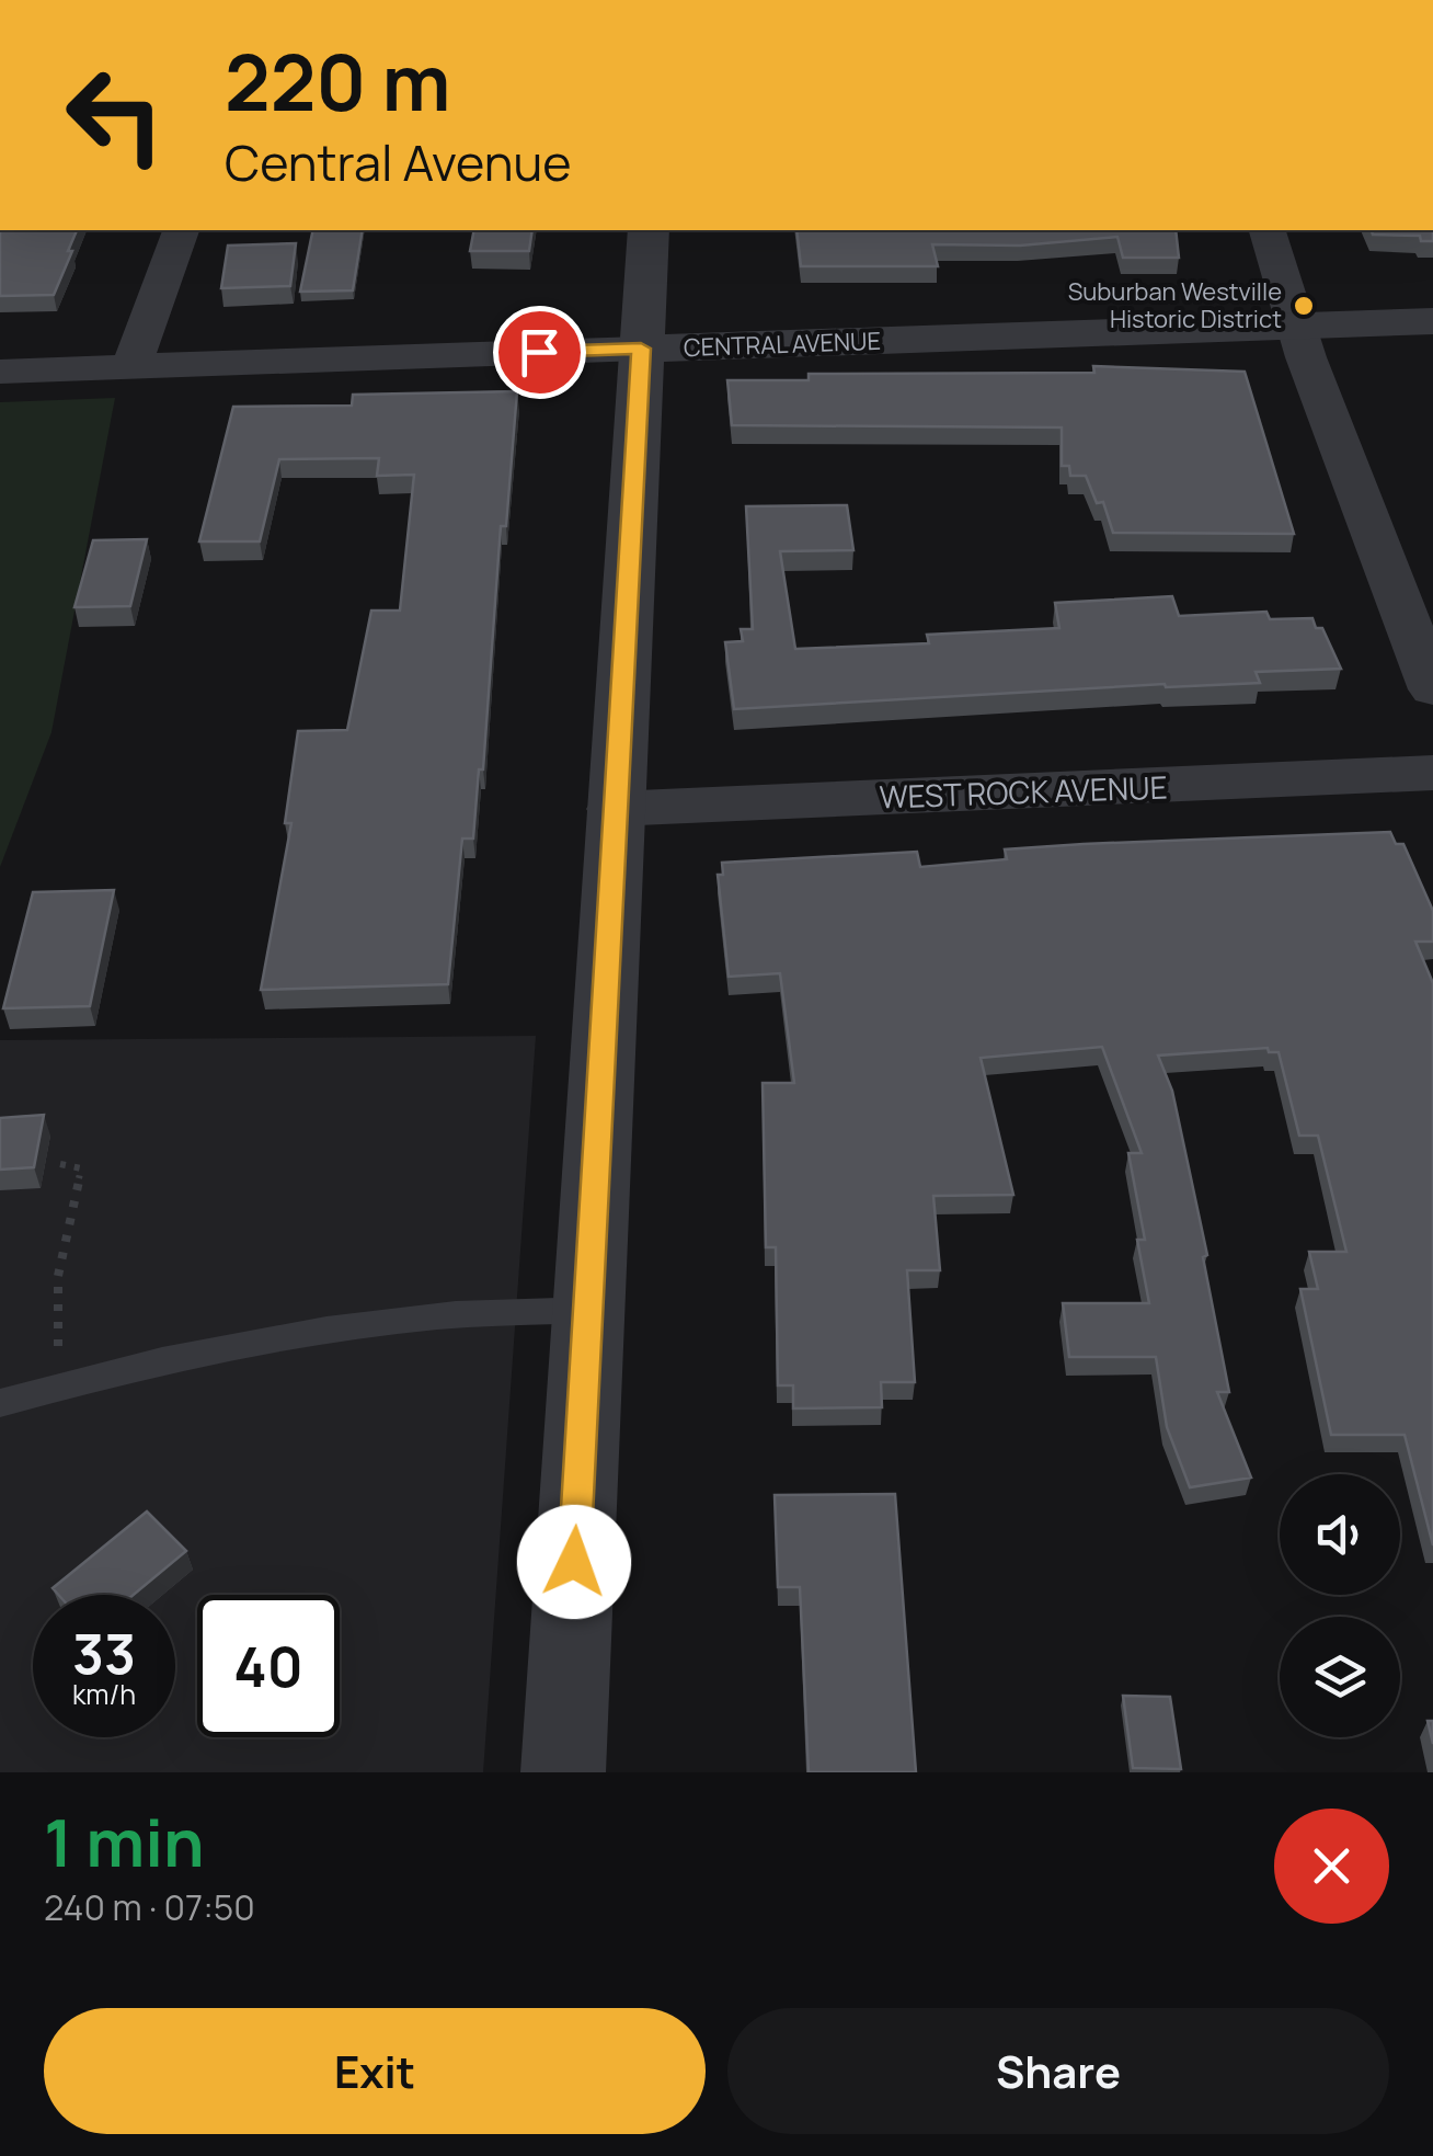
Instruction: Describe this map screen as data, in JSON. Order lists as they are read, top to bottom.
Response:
{
  "streets": {
    "street": ["CENTRAL AVENUE", "WEST ROCK AVENUE"]
  },
  "places": ["Suburban Westville Historic District"],
  "page": {
    "turn": ["220 m", "Central Avenue"],
    "speed": "33 km/h",
    "limit": "40",
    "heading": ["1 min", "240 m · 07:50"],
    "buttons": ["Exit", "Share"]
  }
}
